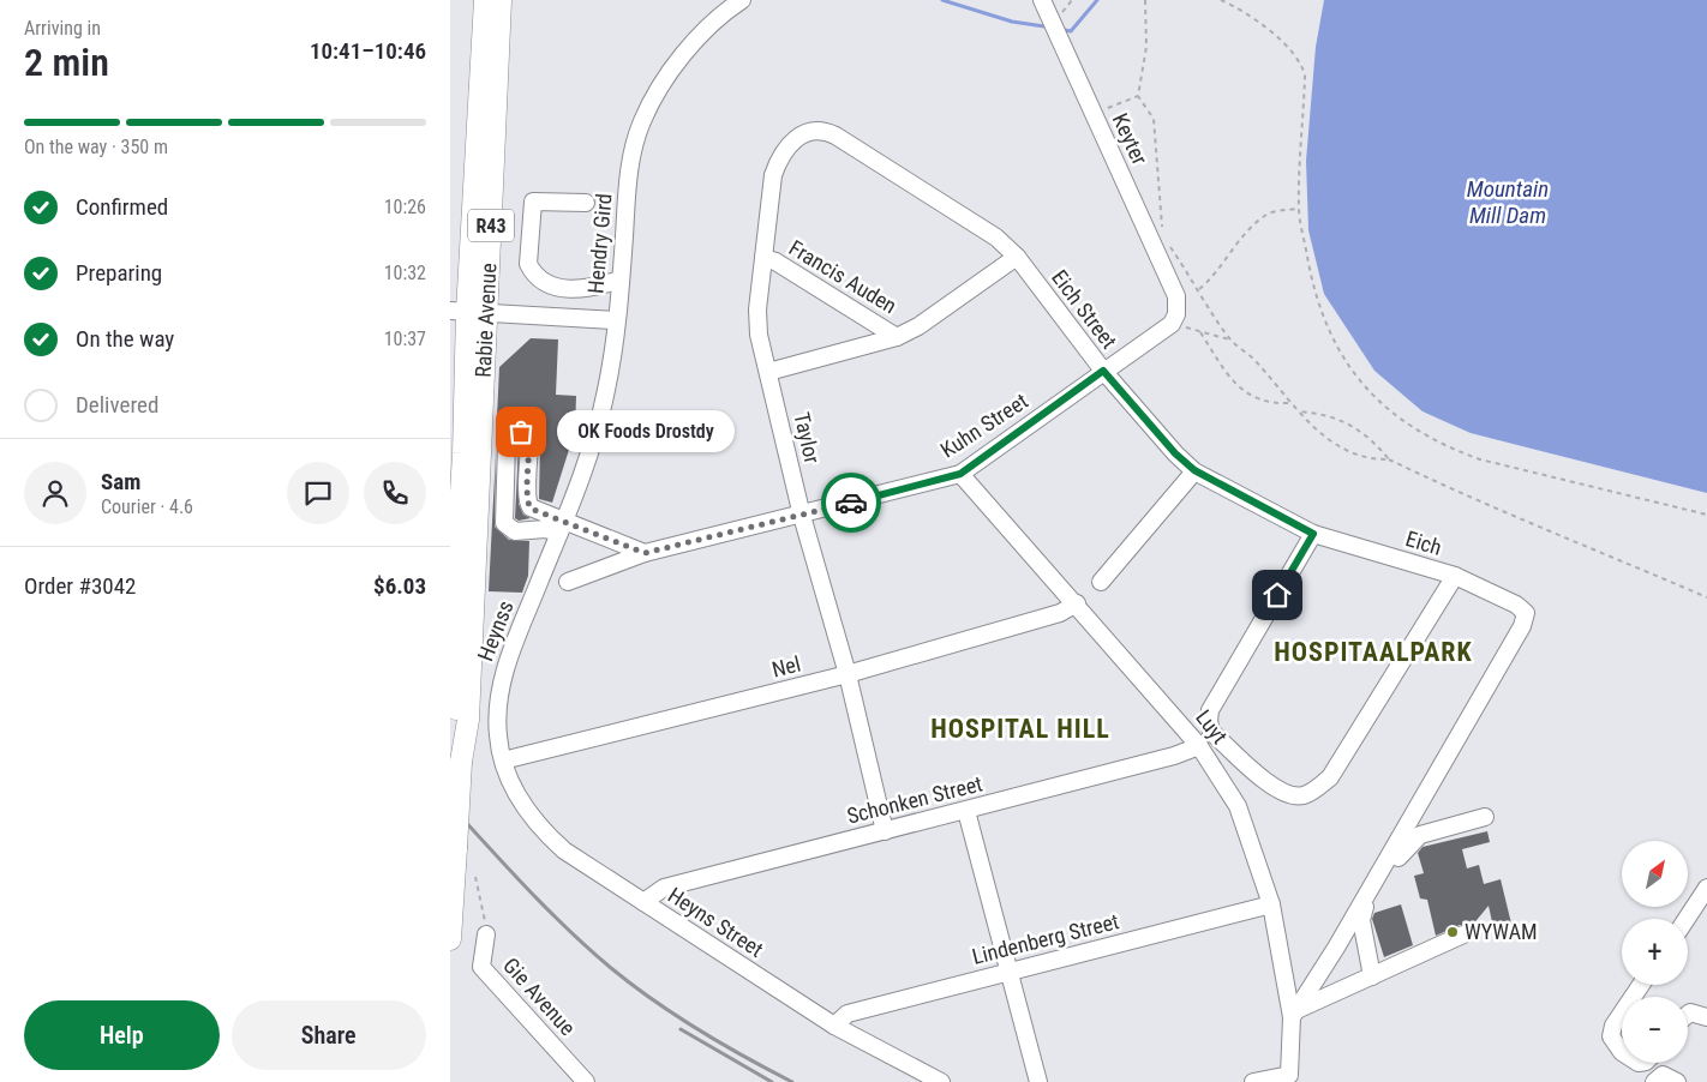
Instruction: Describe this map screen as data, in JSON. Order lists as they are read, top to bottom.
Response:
{
  "streets": {
    "main road": ["R43", "Rabie Avenue"],
    "street": [
      "Keyter",
      "Hendry Gird",
      "Francis Auden",
      "Eich Street",
      "Kuhn Street",
      "Taylor",
      "Eich",
      "Heynss",
      "Nel",
      "Luyt",
      "Schonken Street",
      "Heyns Street",
      "Lindenberg Street",
      "Gie Avenue"
    ]
  },
  "crossings": [
    ["Keyter", "Kuhn Street"],
    ["Hendry Gird", "Heynss"],
    ["Francis Auden", "Taylor"],
    ["Eich Street", "Kuhn Street"],
    ["Eich Street", "Taylor"],
    ["Eich Street", "Eich"],
    ["Kuhn Street", "Taylor"],
    ["Kuhn Street", "Luyt"],
    ["Taylor", "Nel"],
    ["Taylor", "Schonken Street"],
    ["Eich", "Luyt"],
    ["Heynss", "Nel"],
    ["Heynss", "Heyns Street"],
    ["Nel", "Luyt"],
    ["Nel", "Heyns Street"],
    ["Luyt", "Schonken Street"],
    ["Luyt", "Lindenberg Street"],
    ["Schonken Street", "Heyns Street"],
    ["Heyns Street", "Lindenberg Street"]
  ],
  "districts": ["HOSPITAALPARK", "HOSPITAL HILL"],
  "water": ["Mountain Mill Dam"],
  "places": ["OK Foods Drostdy", "WYWAM"],
  "north": "top right",
  "page": {
    "heading": ["2 min", "Arriving in", "10:41–10:46"],
    "panel": [
      "Sam",
      "Courier · 4.6",
      "Order #3042",
      "$6.03"
    ],
    "bar": "On the way · 350 m",
    "list": [
      ["Confirmed", "10:26"],
      ["Preparing", "10:32"],
      ["On the way", "10:37"],
      "Delivered"
    ],
    "bubble": "OK Foods Drostdy",
    "map_buttons": ["+", "−"],
    "buttons": ["Help", "Share"]
  }
}
